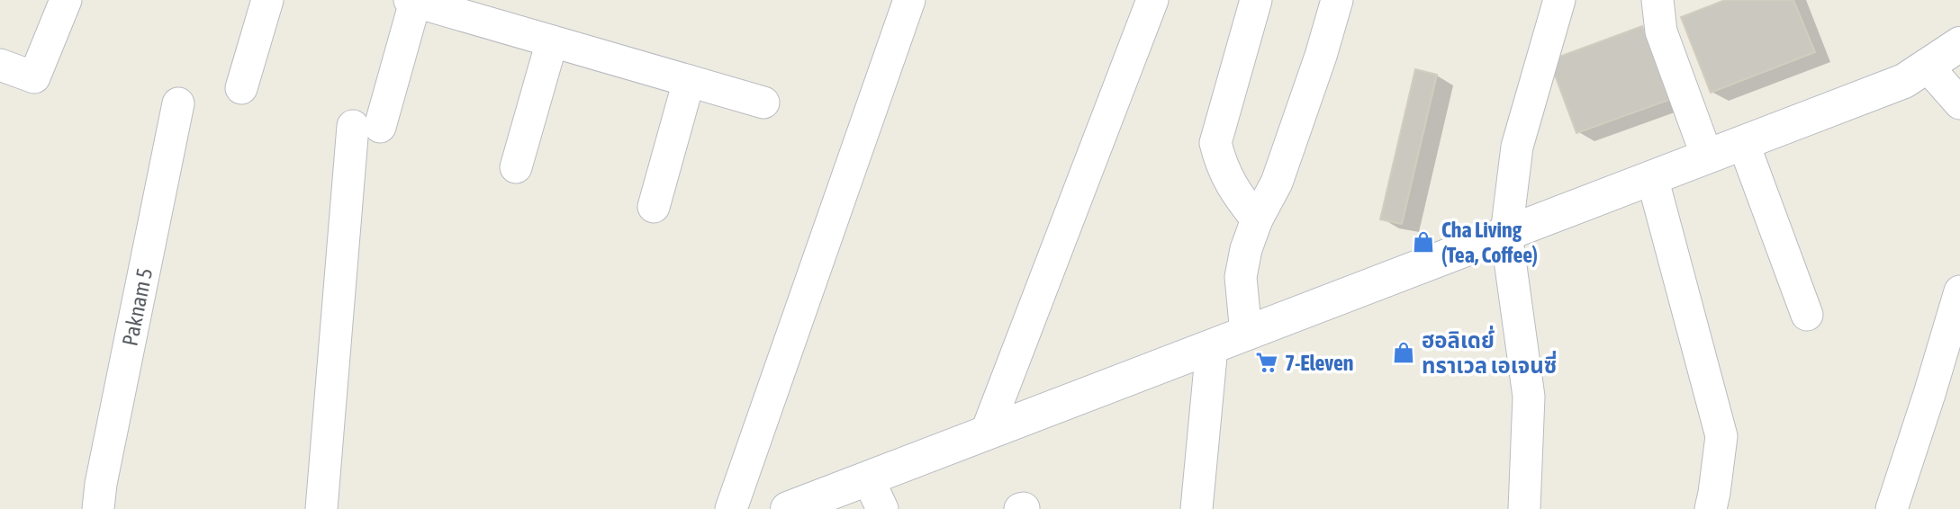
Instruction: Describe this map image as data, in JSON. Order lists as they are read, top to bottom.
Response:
{
  "streets": {
    "street": ["Paknam 5"]
  },
  "places": {
    "shop": ["Cha Living (Tea, Coffee)", "ฮอลิเดย์่ ทราเวล เอเจนซี่"],
    "supermarket": ["7-Eleven"]
  }
}
